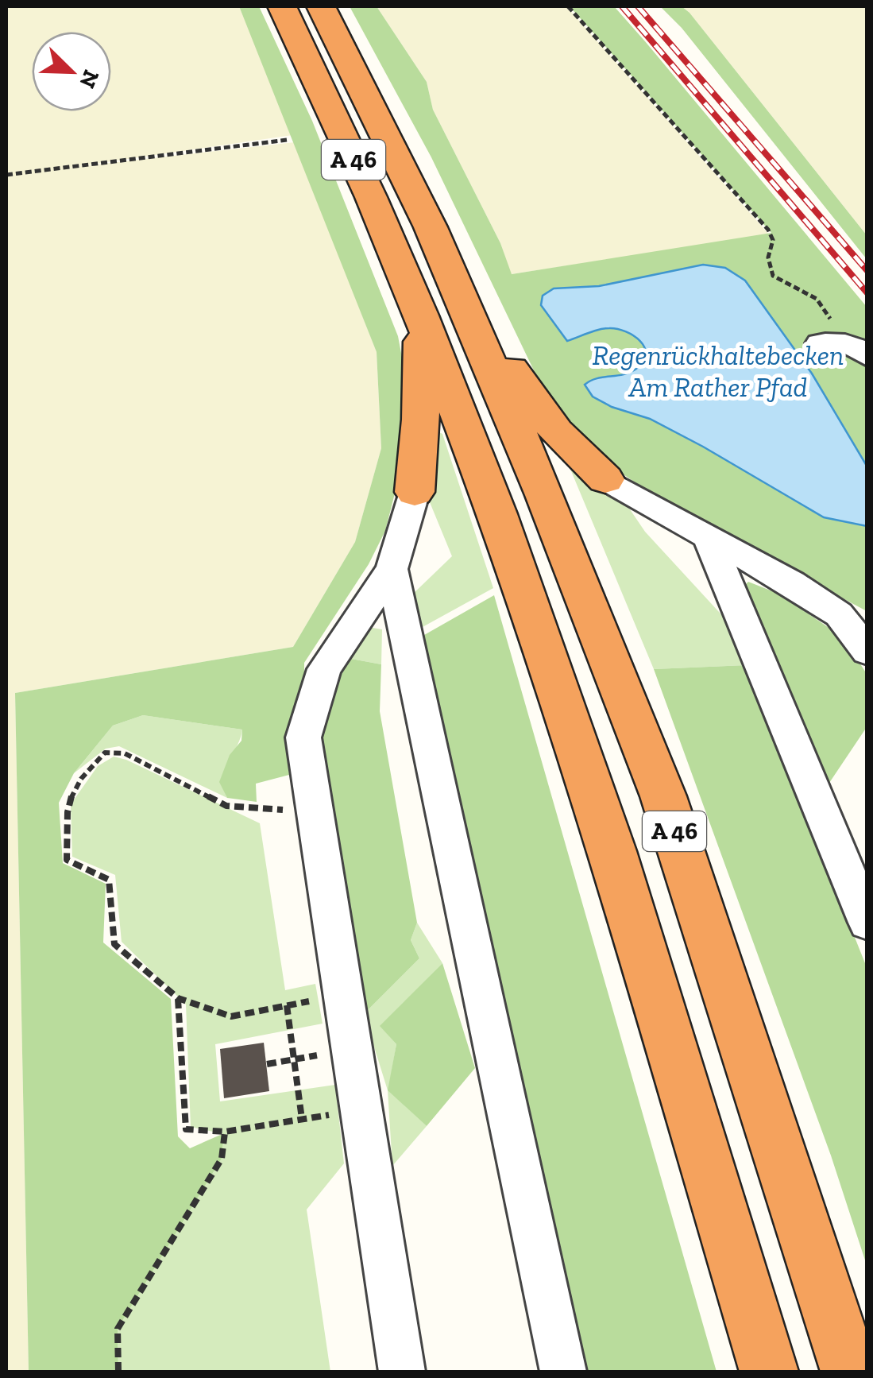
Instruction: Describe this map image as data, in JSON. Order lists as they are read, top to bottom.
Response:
{
  "streets": {
    "highway": ["A 46"]
  },
  "water": ["Regenrückhaltebecken Am Rather Pfad"],
  "north": "bottom right"
}
